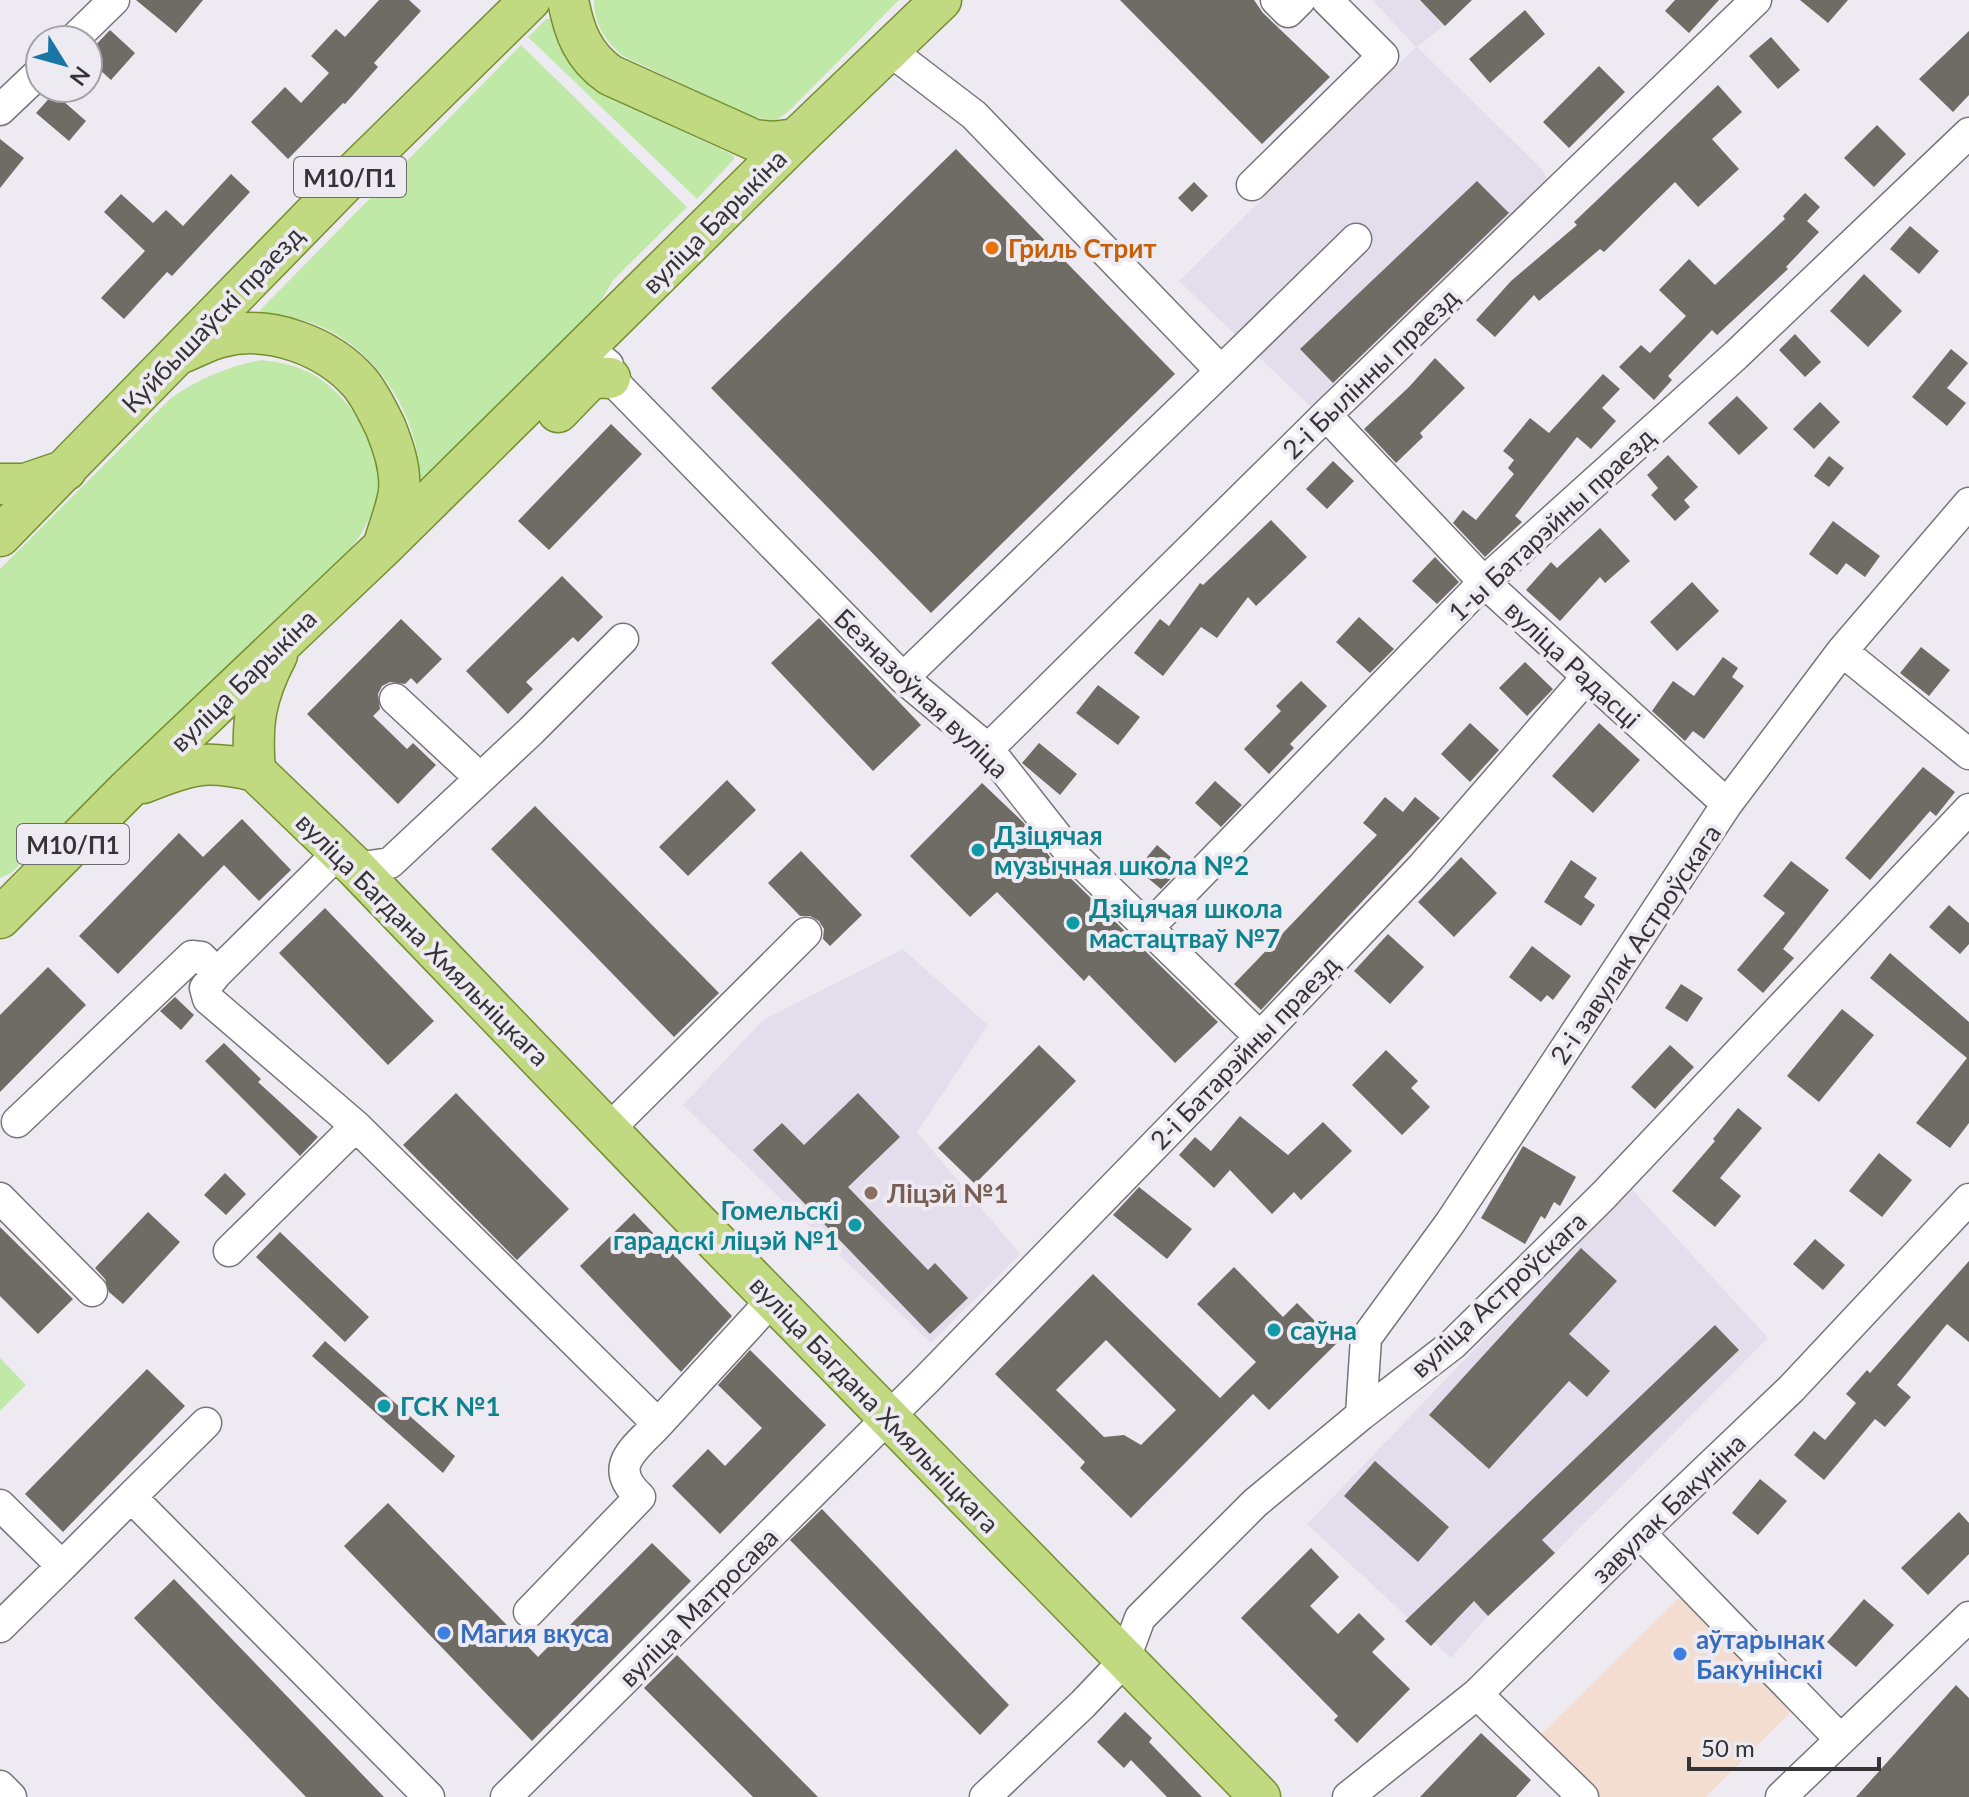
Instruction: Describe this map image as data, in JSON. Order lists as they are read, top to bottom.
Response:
{
  "streets": {
    "main road": [
      "М10/П1",
      "вуліца Барыкіна",
      "Куйбышаўскі праезд",
      "вуліца Багдана Хмяльніцкага"
    ],
    "street": [
      "2-і Былінны праезд",
      "1-ы Батарэйны праезд",
      "вуліца Радасці",
      "Безназоўная вуліца",
      "2-і завулак Астроўскага",
      "2-і Батарэйны праезд",
      "вуліца Астроўскага",
      "завулак Бакуніна",
      "вуліца Матросава"
    ]
  },
  "crossings": [
    ["М10/П1", "вуліца Барыкіна"],
    ["М10/П1", "Куйбышаўскі праезд"],
    ["вуліца Барыкіна", "Безназоўная вуліца"],
    ["2-і Былінны праезд", "вуліца Радасці"],
    ["2-і Былінны праезд", "Безназоўная вуліца"],
    ["1-ы Батарэйны праезд", "вуліца Радасці"],
    ["1-ы Батарэйны праезд", "Безназоўная вуліца"],
    ["вуліца Радасці", "2-і завулак Астроўскага"],
    ["вуліца Радасці", "2-і Батарэйны праезд"],
    ["Безназоўная вуліца", "2-і Батарэйны праезд"],
    ["вуліца Багдана Хмяльніцкага", "2-і Батарэйны праезд"],
    ["вуліца Багдана Хмяльніцкага", "вуліца Астроўскага"],
    ["вуліца Багдана Хмяльніцкага", "вуліца Матросава"],
    ["2-і завулак Астроўскага", "вуліца Астроўскага"],
    ["2-і Батарэйны праезд", "вуліца Матросава"]
  ],
  "places": [
    "Гриль Стрит",
    "Дзіцячая музычная школа №2",
    "Дзіцячая школа мастацтваў №7",
    "Ліцэй №1",
    "Гомельскі гарадскі ліцэй №1",
    "саўна",
    "ГСК №1",
    "Магия вкуса",
    "аўтарынак Бакунінскі"
  ],
  "scale_bar": "50 m",
  "north": "bottom right"
}
